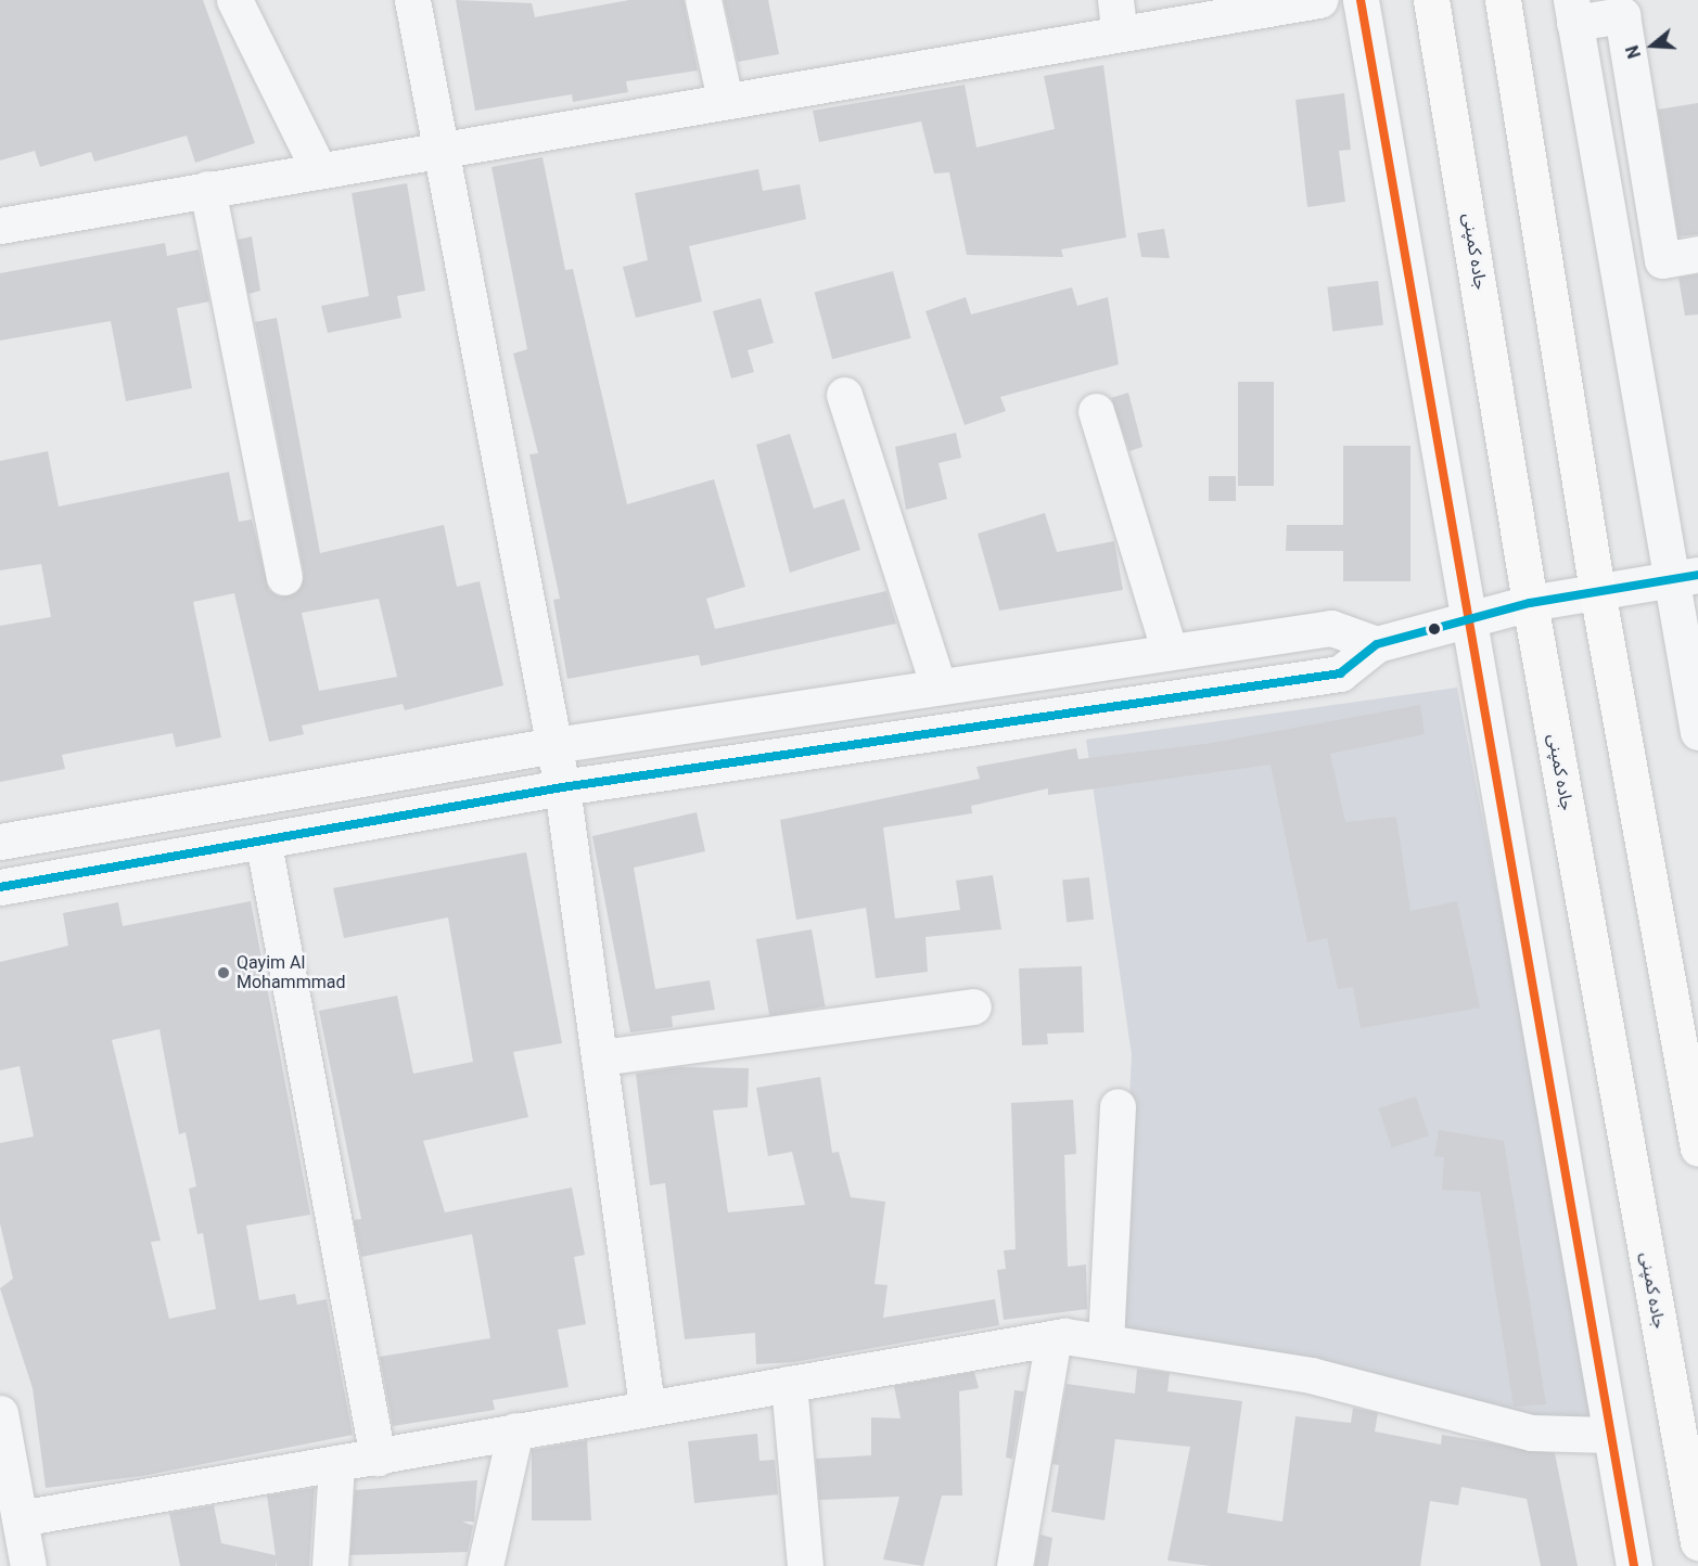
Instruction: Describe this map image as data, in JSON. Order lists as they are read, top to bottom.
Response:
{
  "streets": {
    "highway": ["جاده کمپنی"]
  },
  "places": ["Qayim Al Mohammmad"],
  "north": "left"
}
